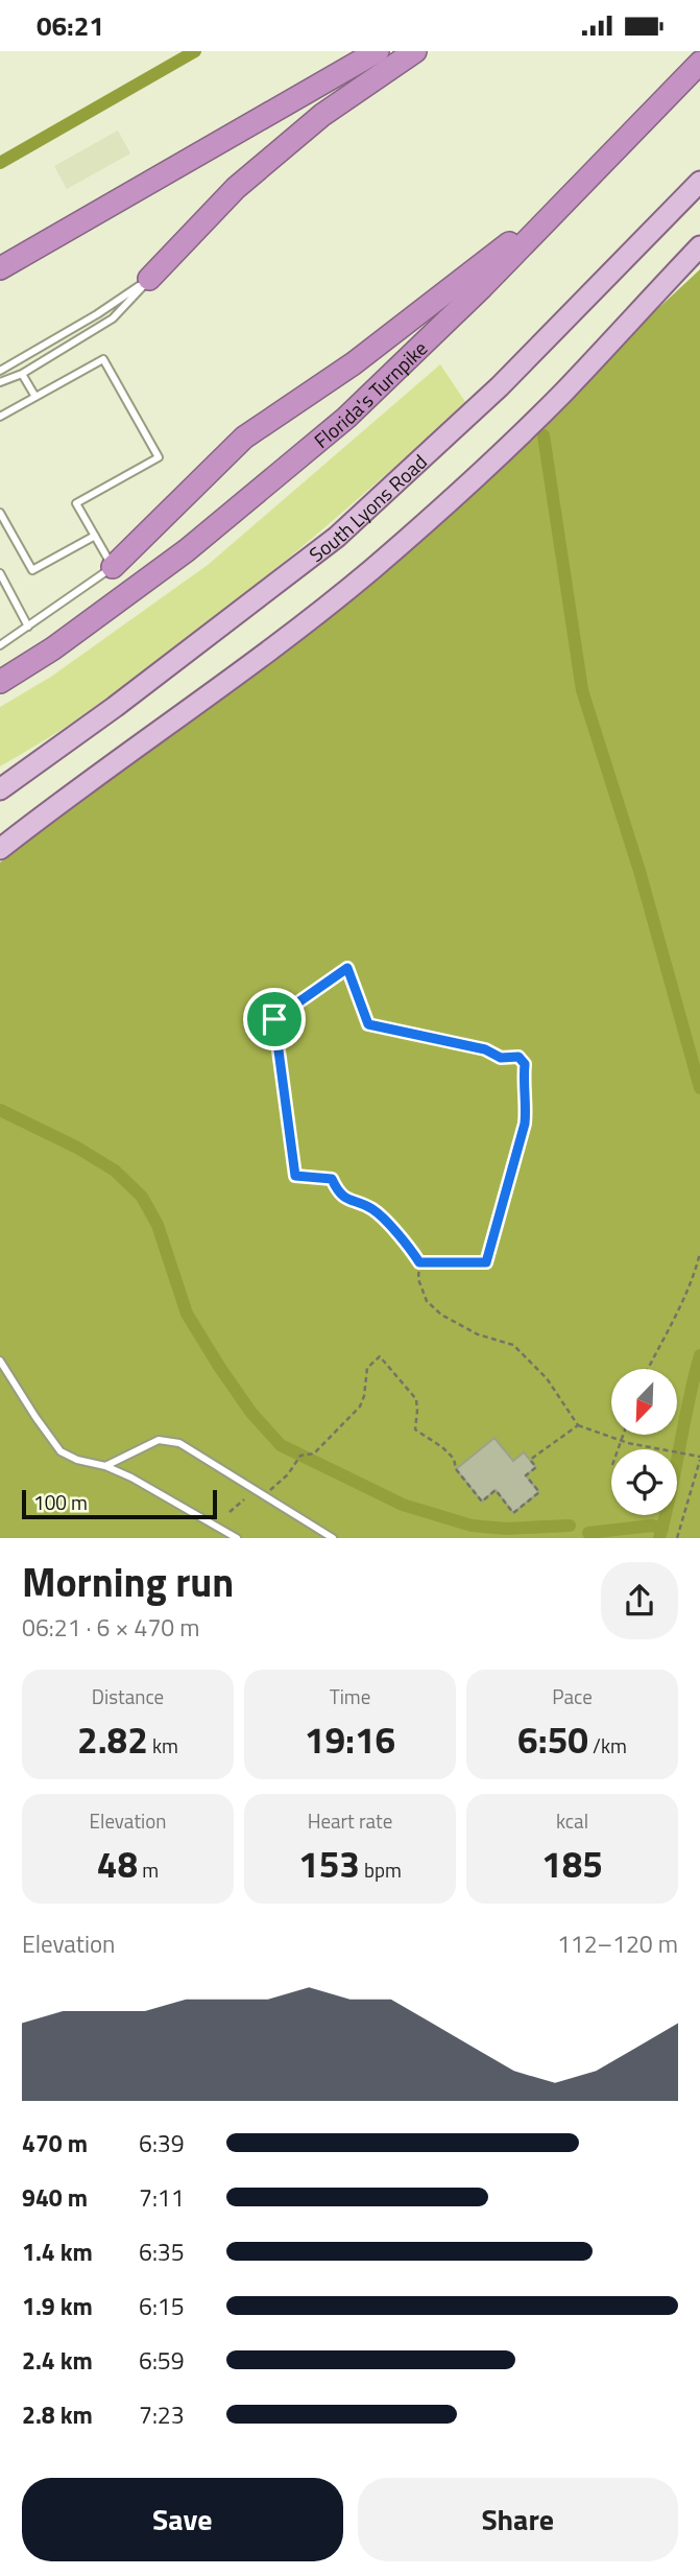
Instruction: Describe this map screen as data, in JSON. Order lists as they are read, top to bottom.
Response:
{
  "streets": {
    "highway": ["Florida's Turnpike"],
    "main road": ["South Lyons Road"]
  },
  "scale_bar": "100 m",
  "north": "bottom left",
  "page": {
    "status": "06:21",
    "scale": "100 m",
    "heading": ["Morning run", "06:21 · 6 × 470 m"],
    "stats": [
      ["Distance", "2.82 km"],
      ["Time", "19:16"],
      ["Pace", "6:50 /km"],
      ["Elevation", "48 m"],
      ["Heart rate", "153 bpm"],
      ["kcal", "185"]
    ],
    "chart": ["Elevation", "112–120 m"],
    "list": [
      {
        "name": "470 m",
        "note": "6:39"
      },
      {
        "name": "940 m",
        "note": "7:11"
      },
      {
        "name": "1.4 km",
        "note": "6:35"
      },
      {
        "name": "1.9 km",
        "note": "6:15"
      },
      {
        "name": "2.4 km",
        "note": "6:59"
      },
      {
        "name": "2.8 km",
        "note": "7:23"
      }
    ],
    "buttons": ["Save", "Share"]
  }
}
